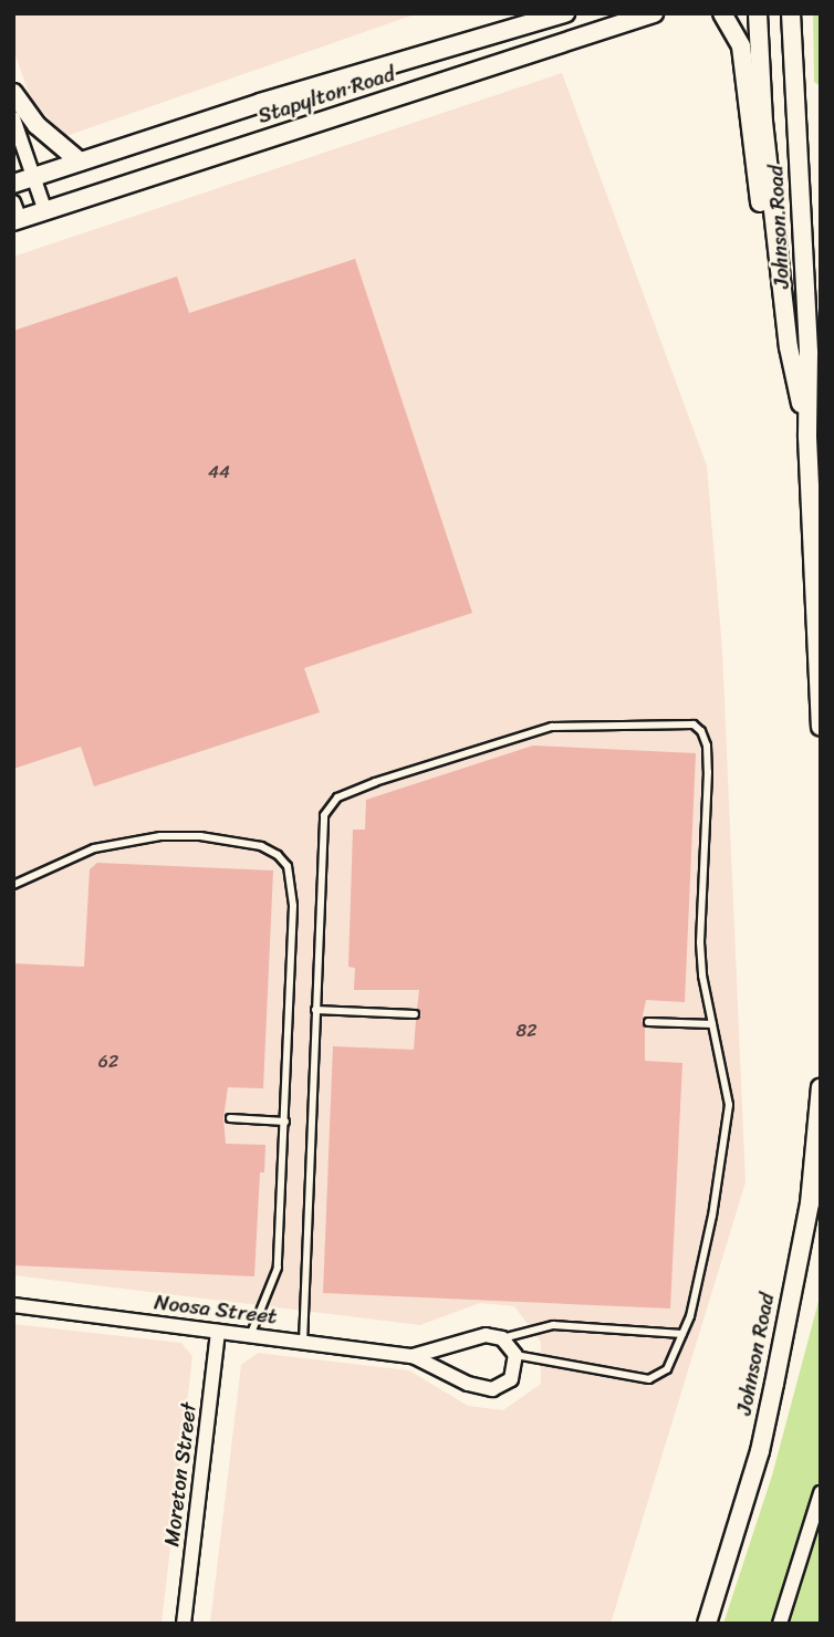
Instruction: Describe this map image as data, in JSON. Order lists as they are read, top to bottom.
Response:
{
  "streets": {
    "main road": ["Stapylton Road", "Johnson Road"],
    "street": ["Noosa Street", "Moreton Street"]
  },
  "crossings": [
    ["Noosa Street", "Moreton Street"]
  ],
  "house_numbers": ["44", "82", "62"]
}
